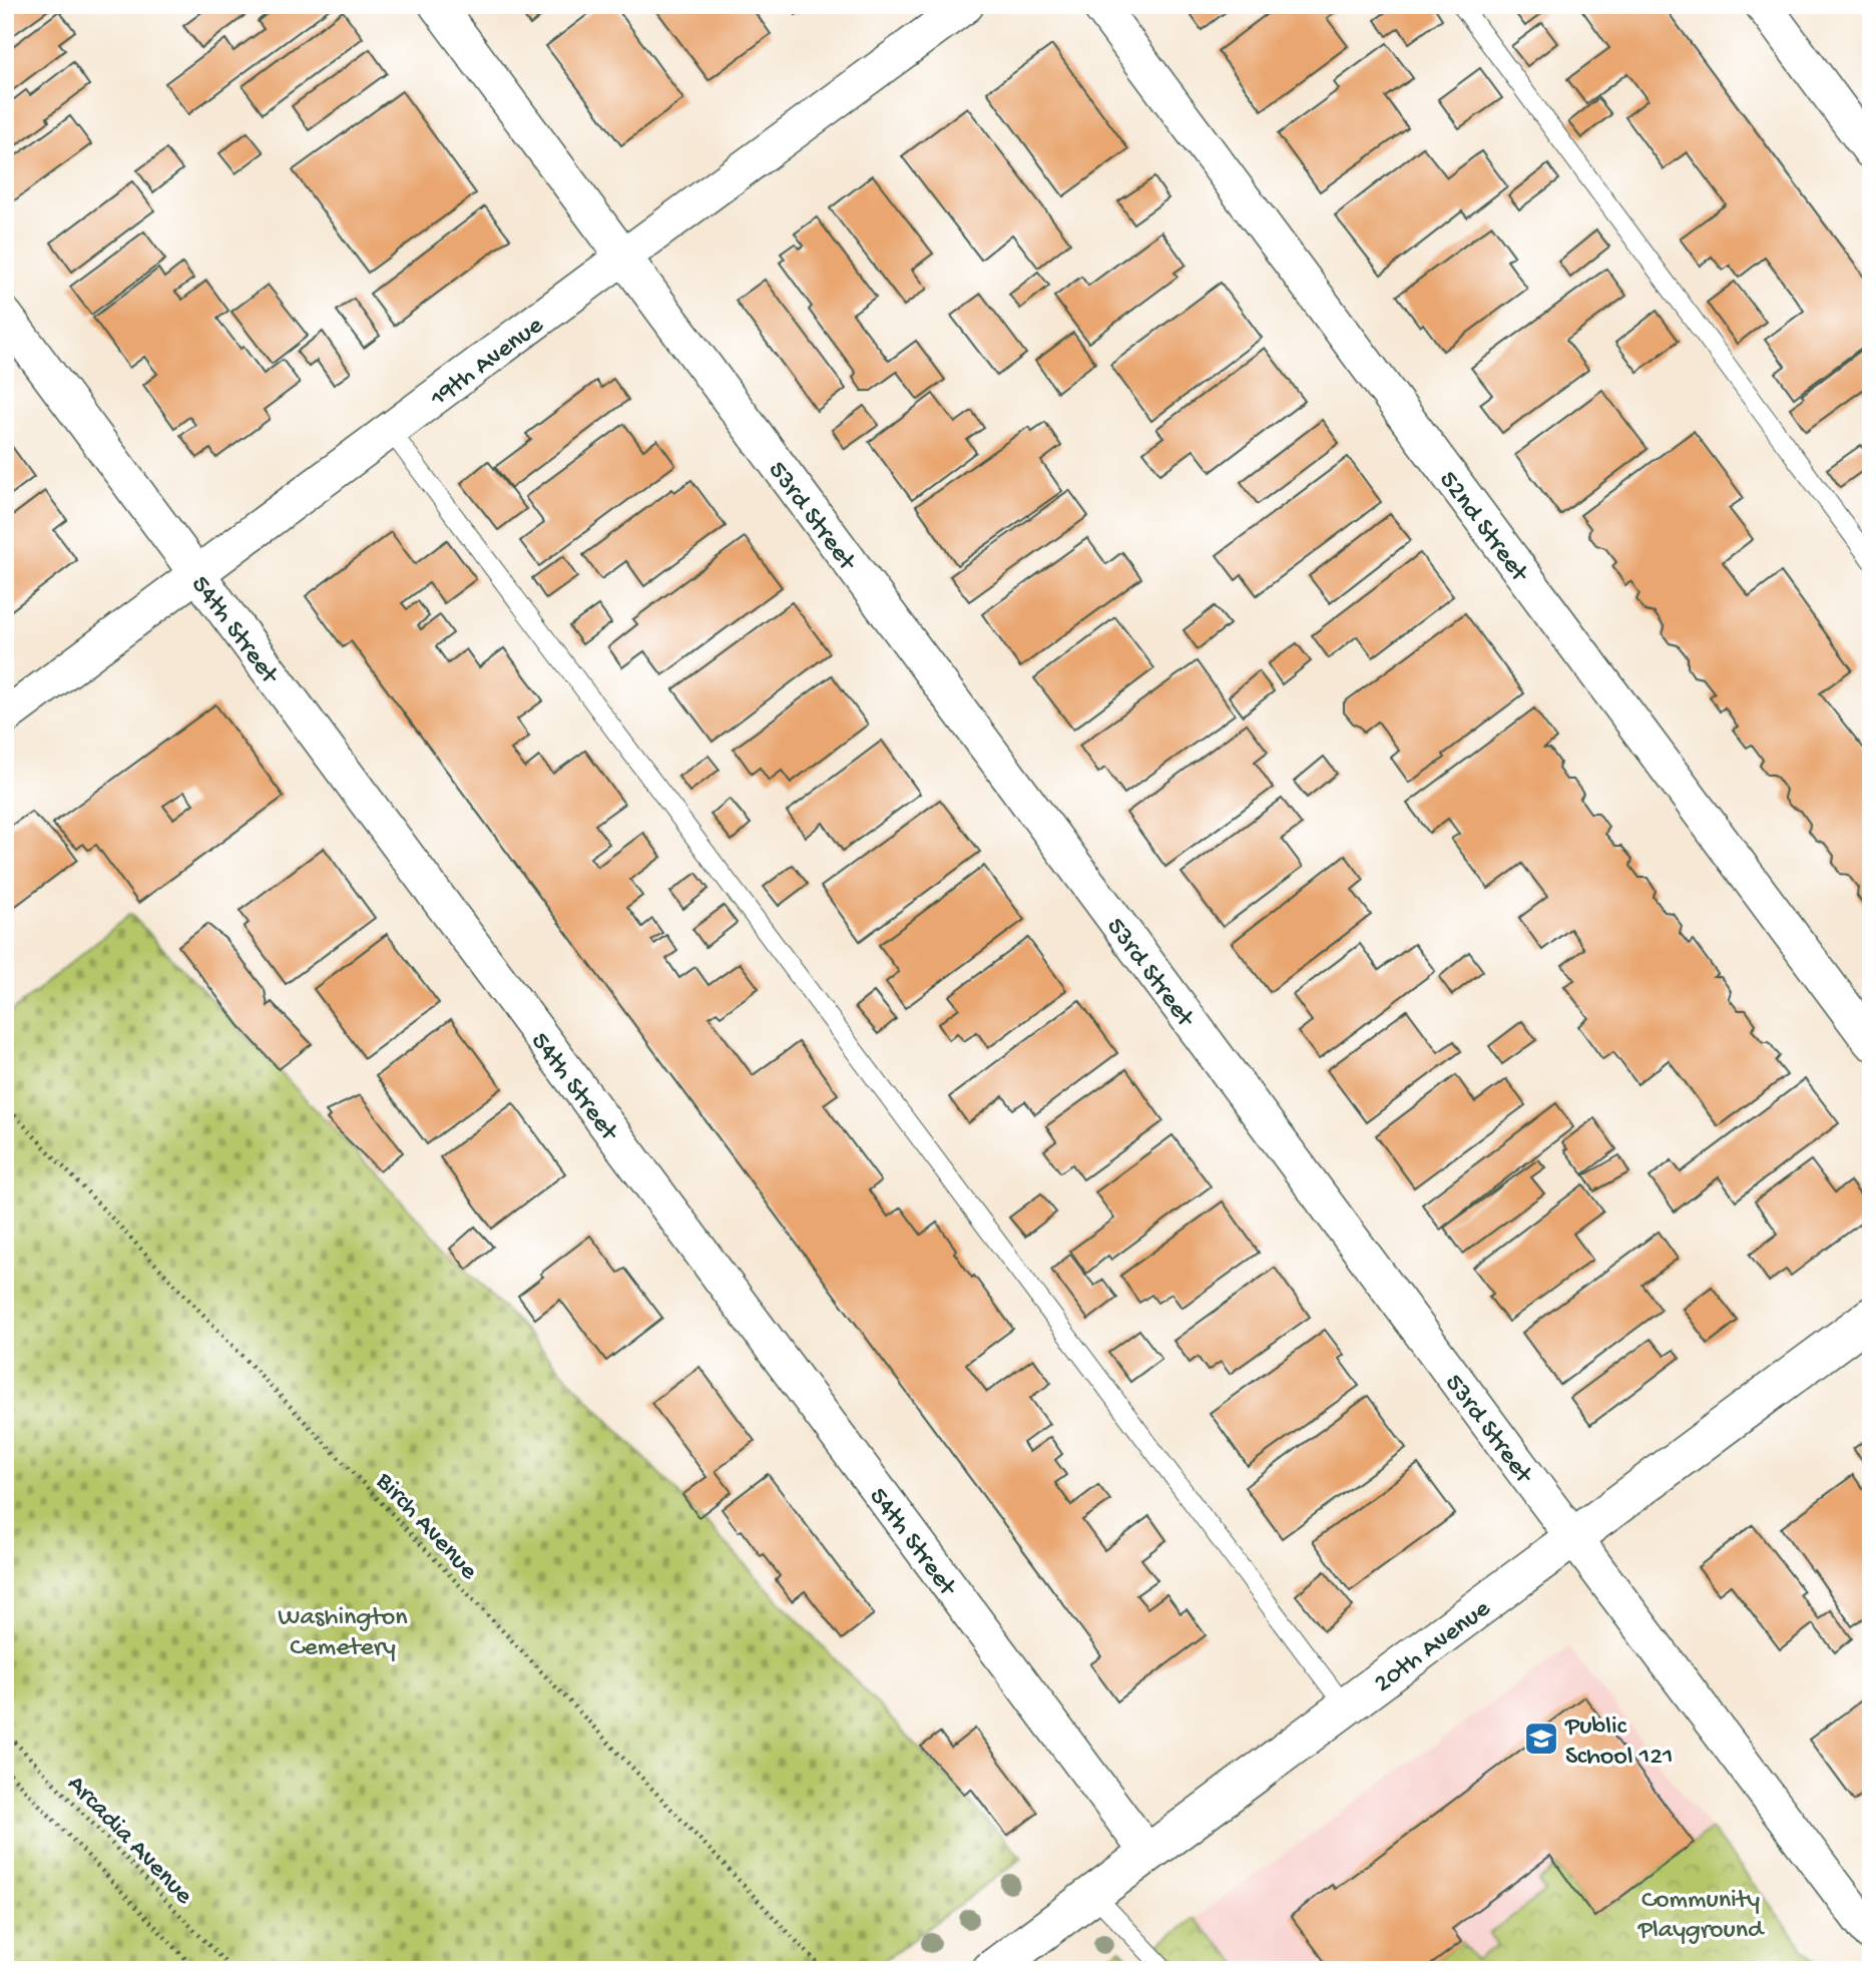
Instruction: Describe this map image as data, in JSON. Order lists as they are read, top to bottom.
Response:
{
  "streets": {
    "street": [
      "19th Avenue",
      "53rd Street",
      "52nd Street",
      "54th Street",
      "20th Avenue"
    ],
    "path": ["Birch Avenue", "Arcadia Avenue"]
  },
  "crossings": [
    ["19th Avenue", "53rd Street"],
    ["19th Avenue", "54th Street"],
    ["53rd Street", "20th Avenue"],
    ["54th Street", "20th Avenue"]
  ],
  "parks": ["Washington Cemetery", "Community Playground"],
  "places": {
    "school or university": ["Public School 121"]
  }
}
